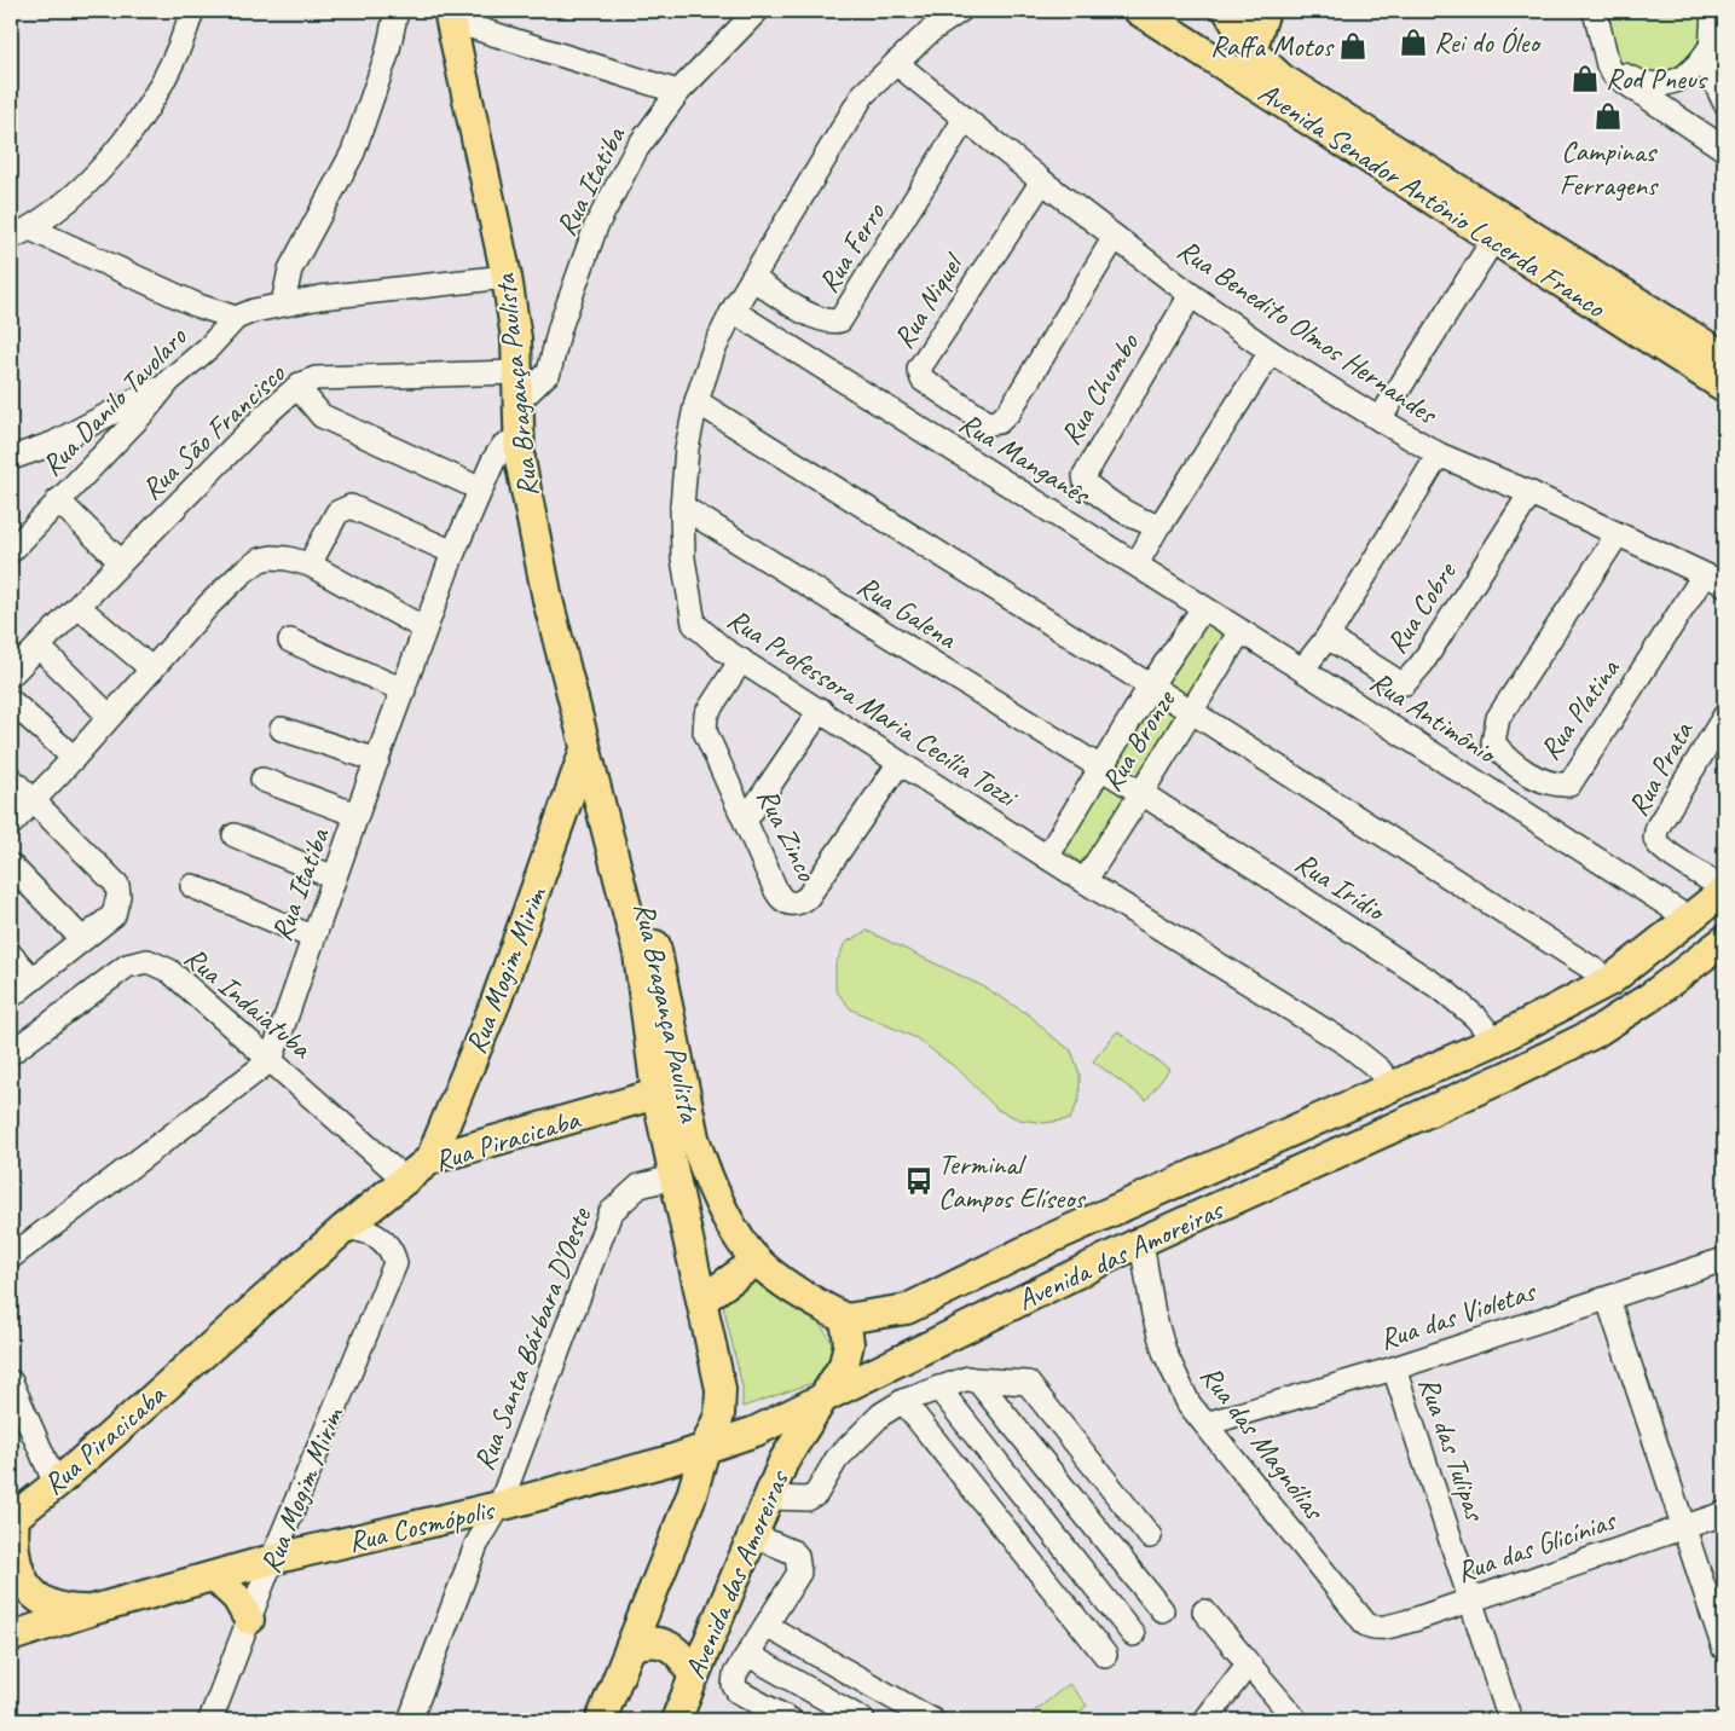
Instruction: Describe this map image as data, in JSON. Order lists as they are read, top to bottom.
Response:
{
  "streets": {
    "main road": [
      "Avenida Senador Antônio Lacerda Franco",
      "Rua Bragança Paulista",
      "Rua Mogim Mirim",
      "Rua Piracicaba",
      "Avenida das Amoreiras",
      "Rua Cosmópolis"
    ],
    "street": [
      "Rua Itatiba",
      "Rua Ferro",
      "Rua Niquel",
      "Rua Benedito Olmos Hernandes",
      "Rua Chumbo",
      "Rua Danilo Tavolaro",
      "Rua São Francisco",
      "Rua Manganês",
      "Rua Cobre",
      "Rua Galena",
      "Rua Professora Maria Cecília Tozzi",
      "Rua Platina",
      "Rua Antimônio",
      "Rua Bronze",
      "Rua Prata",
      "Rua Zinco",
      "Rua Irídio",
      "Rua Indaiatuba",
      "Rua das Violetas",
      "Rua Santa Bárbara D'Oeste",
      "Rua das Magnólias",
      "Rua das Tulipas",
      "Rua das Glicínias"
    ]
  },
  "crossings": [
    ["Rua Itatiba", "Rua Bragança Paulista"],
    ["Rua Itatiba", "Rua Indaiatuba"],
    ["Rua Ferro", "Rua Benedito Olmos Hernandes"],
    ["Rua Ferro", "Rua Professora Maria Cecília Tozzi"],
    ["Rua Niquel", "Rua Benedito Olmos Hernandes"],
    ["Rua Benedito Olmos Hernandes", "Rua Chumbo"],
    ["Rua Benedito Olmos Hernandes", "Rua Cobre"],
    ["Rua Benedito Olmos Hernandes", "Rua Professora Maria Cecília Tozzi"],
    ["Rua Benedito Olmos Hernandes", "Rua Platina"],
    ["Rua Bragança Paulista", "Rua São Francisco"],
    ["Rua Bragança Paulista", "Rua Mogim Mirim"],
    ["Rua Bragança Paulista", "Rua Piracicaba"],
    ["Rua Bragança Paulista", "Avenida das Amoreiras"],
    ["Rua Manganês", "Rua Professora Maria Cecília Tozzi"],
    ["Rua Manganês", "Rua Antimônio"],
    ["Rua Galena", "Rua Professora Maria Cecília Tozzi"],
    ["Rua Galena", "Rua Bronze"],
    ["Rua Galena", "Rua Irídio"],
    ["Rua Professora Maria Cecília Tozzi", "Rua Bronze"],
    ["Rua Professora Maria Cecília Tozzi", "Rua Zinco"],
    ["Rua Professora Maria Cecília Tozzi", "Avenida das Amoreiras"],
    ["Rua Antimônio", "Rua Bronze"],
    ["Rua Antimônio", "Avenida das Amoreiras"],
    ["Rua Bronze", "Rua Irídio"],
    ["Rua Prata", "Avenida das Amoreiras"],
    ["Rua Irídio", "Avenida das Amoreiras"],
    ["Rua Mogim Mirim", "Rua Piracicaba"],
    ["Rua Mogim Mirim", "Rua Cosmópolis"],
    ["Rua Indaiatuba", "Rua Piracicaba"],
    ["Avenida das Amoreiras", "Rua das Magnólias"],
    ["Avenida das Amoreiras", "Rua Cosmópolis"],
    ["Rua das Violetas", "Rua das Magnólias"],
    ["Rua das Violetas", "Rua das Tulipas"],
    ["Rua Santa Bárbara D'Oeste", "Rua Cosmópolis"],
    ["Rua das Magnólias", "Rua das Glicínias"],
    ["Rua das Tulipas", "Rua das Glicínias"]
  ],
  "places": {
    "shop": [
      "Rei do Óleo",
      "Raffa Motos",
      "Rod Pneus",
      "Campinas Ferragens"
    ],
    "bus stop": ["Terminal Campos Elíseos"]
  }
}
